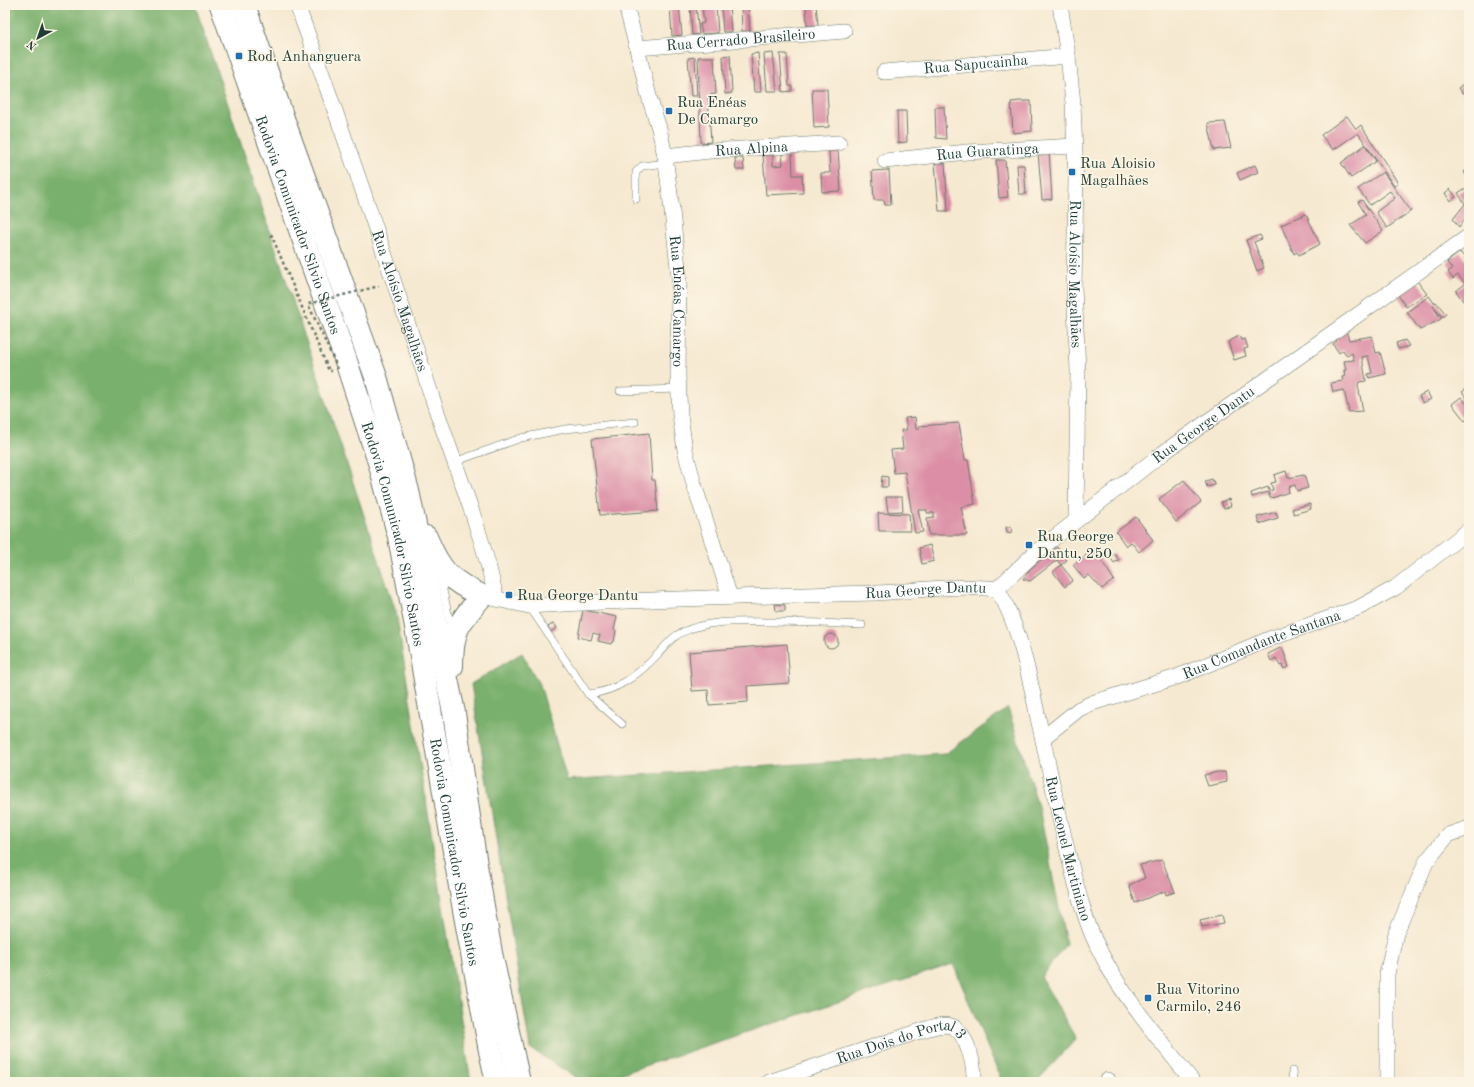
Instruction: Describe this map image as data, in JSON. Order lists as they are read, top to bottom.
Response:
{
  "streets": {
    "highway": ["Rodovia Comunicador Silvio Santos"],
    "street": [
      "Rua Cerrado Brasileiro",
      "Rua Sapucainha",
      "Rua Alpina",
      "Rua Guaratinga",
      "Rua Aloísio Magalhães",
      "Rua Enéas Camargo",
      "Rua George Dantu",
      "Rua Comandante Santana",
      "Rua Leonel Martiniano",
      "Rua Dois do Portal 3"
    ]
  },
  "crossings": [
    ["Rua Cerrado Brasileiro", "Rua Enéas Camargo"],
    ["Rua Sapucainha", "Rua Aloísio Magalhães"],
    ["Rua Alpina", "Rua Enéas Camargo"],
    ["Rua Guaratinga", "Rua Aloísio Magalhães"],
    ["Rua Aloísio Magalhães", "Rua George Dantu"],
    ["Rua Enéas Camargo", "Rua George Dantu"],
    ["Rua George Dantu", "Rua Leonel Martiniano"],
    ["Rua Comandante Santana", "Rua Leonel Martiniano"]
  ],
  "places": {
    "transit": [
      "Rod. Anhanguera",
      "Rua Enéas De Camargo",
      "Rua Aloisio Magalhães",
      "Rua George Dantu, 250",
      "Rua George Dantu",
      "Rua Vitorino Carmilo, 246"
    ]
  },
  "north": "bottom left"
}
